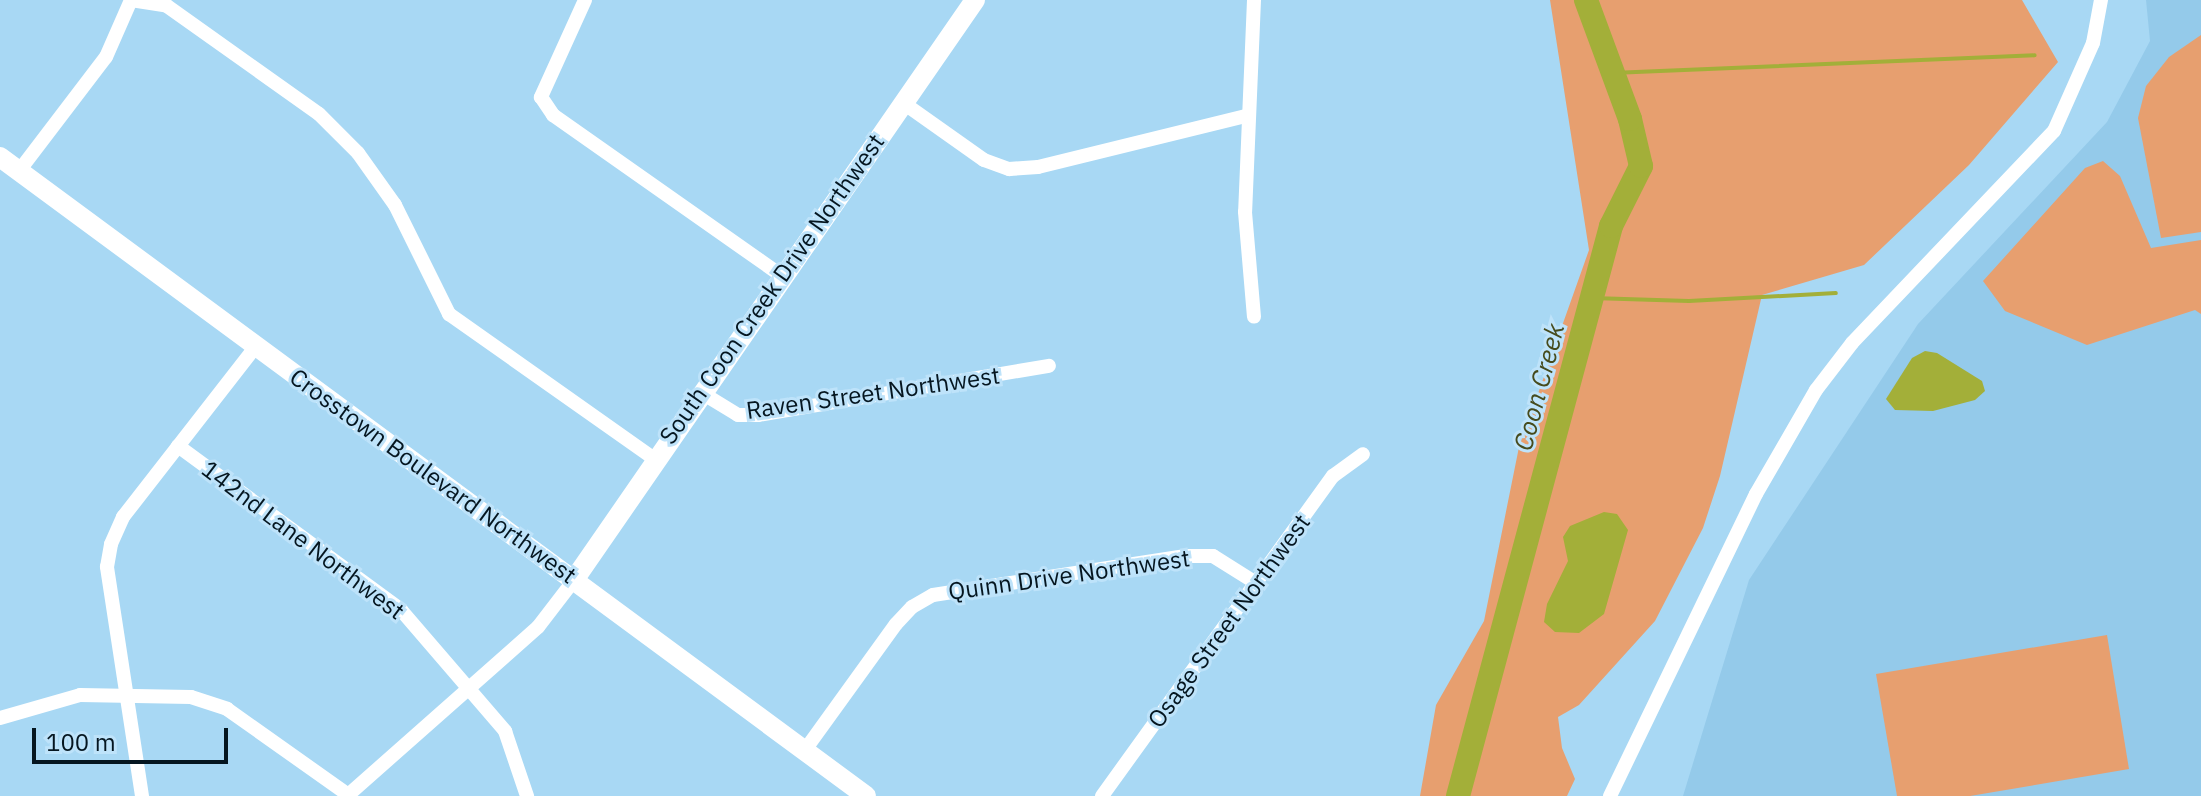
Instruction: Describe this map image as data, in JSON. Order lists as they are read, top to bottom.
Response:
{
  "streets": {
    "street": [
      "South Coon Creek Drive Northwest",
      "Raven Street Northwest",
      "Crosstown Boulevard Northwest",
      "142nd Lane Northwest",
      "Quinn Drive Northwest",
      "Osage Street Northwest"
    ]
  },
  "crossings": [
    ["South Coon Creek Drive Northwest", "Raven Street Northwest"],
    ["South Coon Creek Drive Northwest", "Crosstown Boulevard Northwest"],
    ["Crosstown Boulevard Northwest", "Quinn Drive Northwest"],
    ["Quinn Drive Northwest", "Osage Street Northwest"]
  ],
  "water": ["Coon Creek"],
  "scale_bar": "100 m"
}
